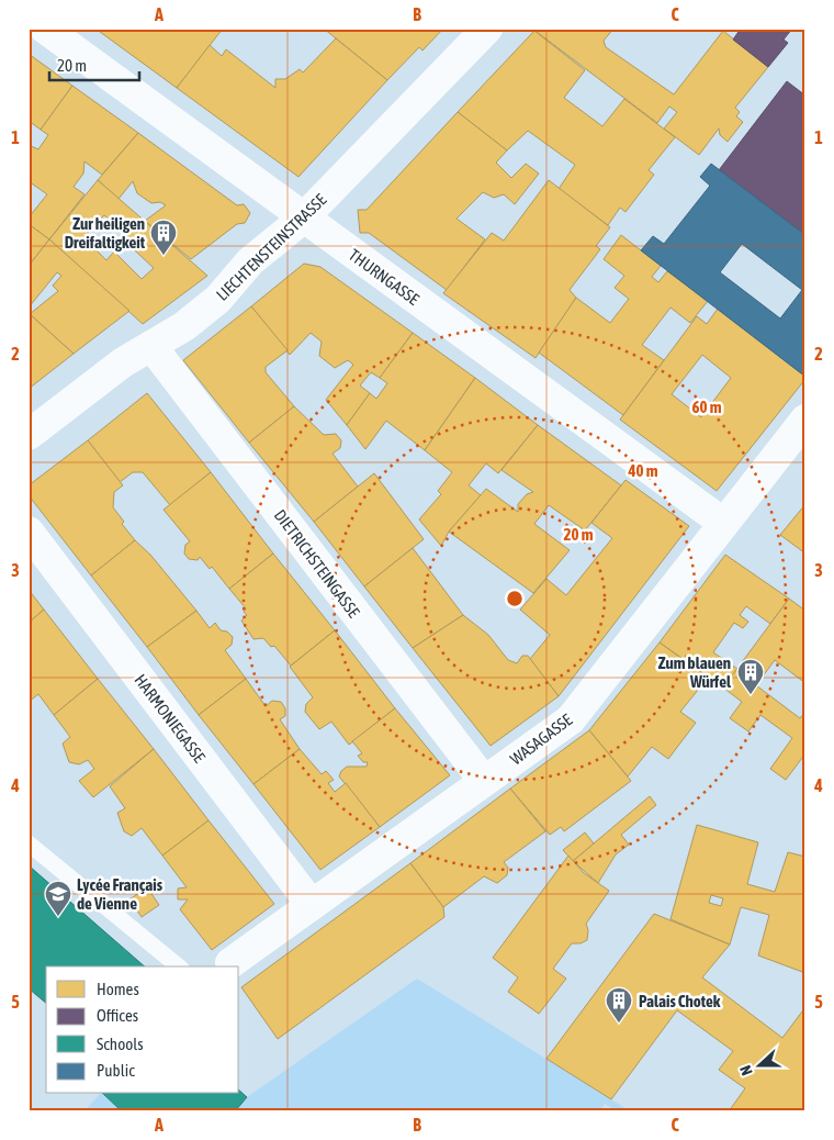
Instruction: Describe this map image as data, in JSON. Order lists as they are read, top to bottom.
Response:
{
  "streets": {
    "street": [
      "LIECHTENSTEINSTRASSE",
      "THURNGASSE",
      "DIETRICHSTEINGASSE",
      "HARMONIEGASSE",
      "WASAGASSE"
    ]
  },
  "crossings": [
    ["LIECHTENSTEINSTRASSE", "THURNGASSE"],
    ["LIECHTENSTEINSTRASSE", "DIETRICHSTEINGASSE"],
    ["THURNGASSE", "WASAGASSE"],
    ["DIETRICHSTEINGASSE", "WASAGASSE"],
    ["HARMONIEGASSE", "WASAGASSE"]
  ],
  "places": {
    "building": ["Zur heiligen Dreifaltigkeit", "Zum blauen Würfel", "Palais Chotek"],
    "school or university": ["Lycée Français de Vienne"]
  },
  "legend": [
    "Homes",
    "Offices",
    "Schools",
    "Public"
  ],
  "scale_bar": "20 m",
  "north": "left",
  "grid": {
    "columns": ["A", "B", "C"],
    "rows": [
      "1",
      "2",
      "3",
      "4",
      "5"
    ]
  },
  "rings": ["60 m", "40 m", "20 m"]
}
